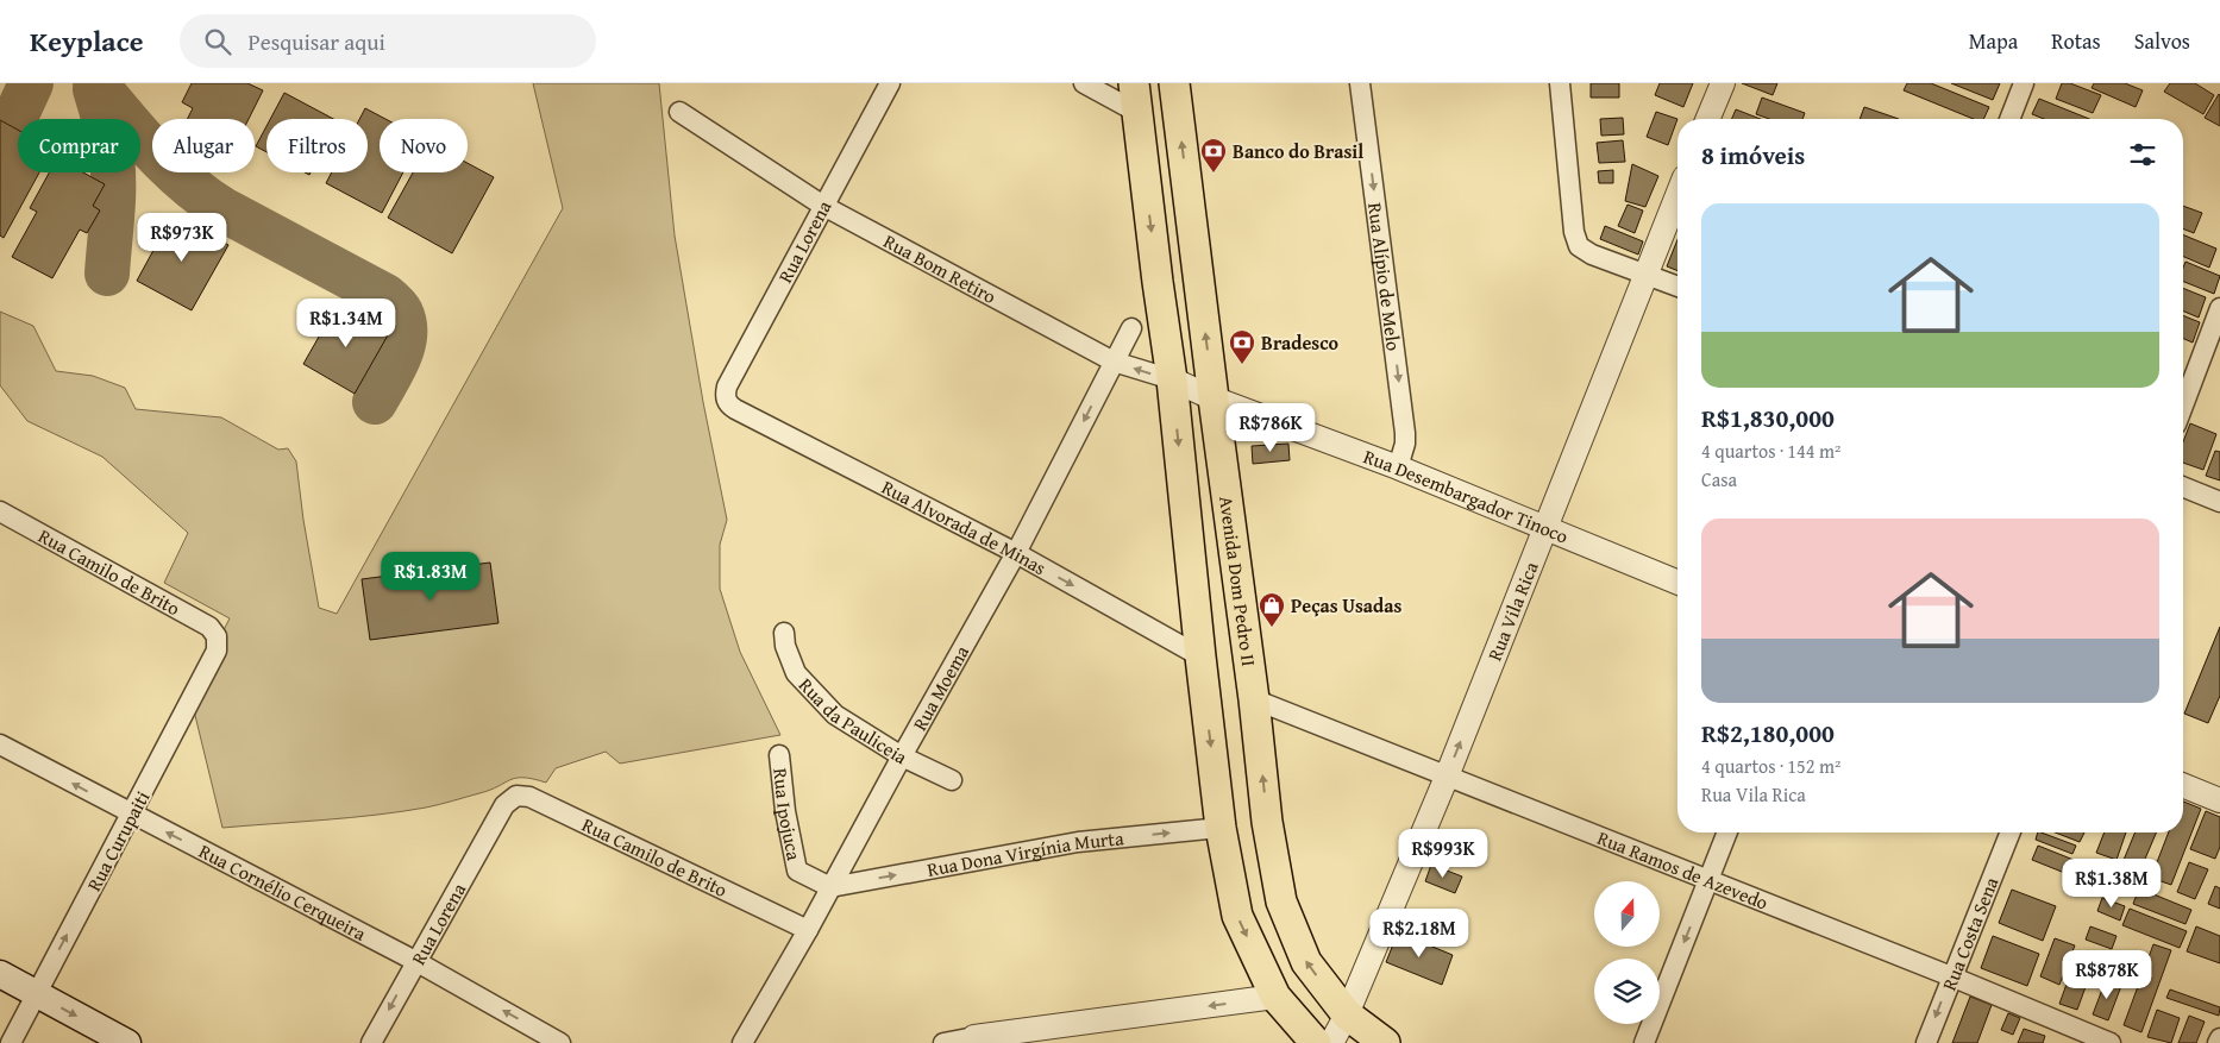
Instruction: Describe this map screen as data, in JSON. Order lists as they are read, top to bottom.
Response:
{
  "streets": {
    "main road": ["Avenida Dom Pedro II"],
    "street": [
      "Rua Lorena",
      "Rua Bom Retiro",
      "Rua Alípio de Melo",
      "Rua Desembargador Tinoco",
      "Rua Alvorada de Minas",
      "Rua Camilo de Brito",
      "Rua Vila Rica",
      "Rua Moema",
      "Rua da Pauliceia",
      "Rua Ipojuca",
      "Rua Curupaiti",
      "Rua Dona Virgínia Murta",
      "Rua Ramos de Azevedo",
      "Rua Cornélio Cerqueira",
      "Rua Costa Sena"
    ]
  },
  "crossings": [
    ["Rua Lorena", "Rua Bom Retiro"],
    ["Rua Lorena", "Rua Alvorada de Minas"],
    ["Rua Lorena", "Rua Camilo de Brito"],
    ["Rua Lorena", "Rua Cornélio Cerqueira"],
    ["Rua Bom Retiro", "Rua Desembargador Tinoco"],
    ["Rua Bom Retiro", "Avenida Dom Pedro II"],
    ["Rua Bom Retiro", "Rua Moema"],
    ["Rua Alípio de Melo", "Rua Desembargador Tinoco"],
    ["Rua Desembargador Tinoco", "Avenida Dom Pedro II"],
    ["Rua Desembargador Tinoco", "Rua Vila Rica"],
    ["Rua Alvorada de Minas", "Rua Moema"],
    ["Rua Camilo de Brito", "Rua Moema"],
    ["Rua Camilo de Brito", "Rua Curupaiti"],
    ["Avenida Dom Pedro II", "Rua Vila Rica"],
    ["Avenida Dom Pedro II", "Rua Ramos de Azevedo"],
    ["Rua Vila Rica", "Rua Ramos de Azevedo"],
    ["Rua Moema", "Rua da Pauliceia"],
    ["Rua Moema", "Rua Ipojuca"],
    ["Rua Moema", "Rua Dona Virgínia Murta"],
    ["Rua Ipojuca", "Rua Dona Virgínia Murta"],
    ["Rua Curupaiti", "Rua Cornélio Cerqueira"],
    ["Rua Ramos de Azevedo", "Rua Costa Sena"]
  ],
  "one_way": [
    "Rua Alípio de Melo",
    "Rua Alvorada de Minas",
    "Rua Curupaiti",
    "Rua Dona Virgínia Murta",
    "Rua Cornélio Cerqueira"
  ],
  "places": {
    "bank": ["Banco do Brasil", "Bradesco"],
    "shop": ["Peças Usadas"]
  },
  "north": "top",
  "page": {
    "header": "Keyplace",
    "search": "Pesquisar aqui",
    "nav": ["Mapa", "Rotas", "Salvos"],
    "chip": [
      "Comprar",
      "Alugar",
      "Filtros",
      "Novo"
    ],
    "heading": "8 imóveis",
    "list": [
      {
        "name": "R$1,830,000",
        "note": "4 quartos · 144 m² · Casa"
      },
      {
        "name": "R$2,180,000",
        "note": "4 quartos · 152 m² · Rua Vila Rica"
      }
    ],
    "price": [
      "R$973K",
      "R$1.34M",
      "R$786K",
      "R$1.83M",
      "R$993K",
      "R$1.38M",
      "R$2.18M",
      "R$878K"
    ]
  }
}
